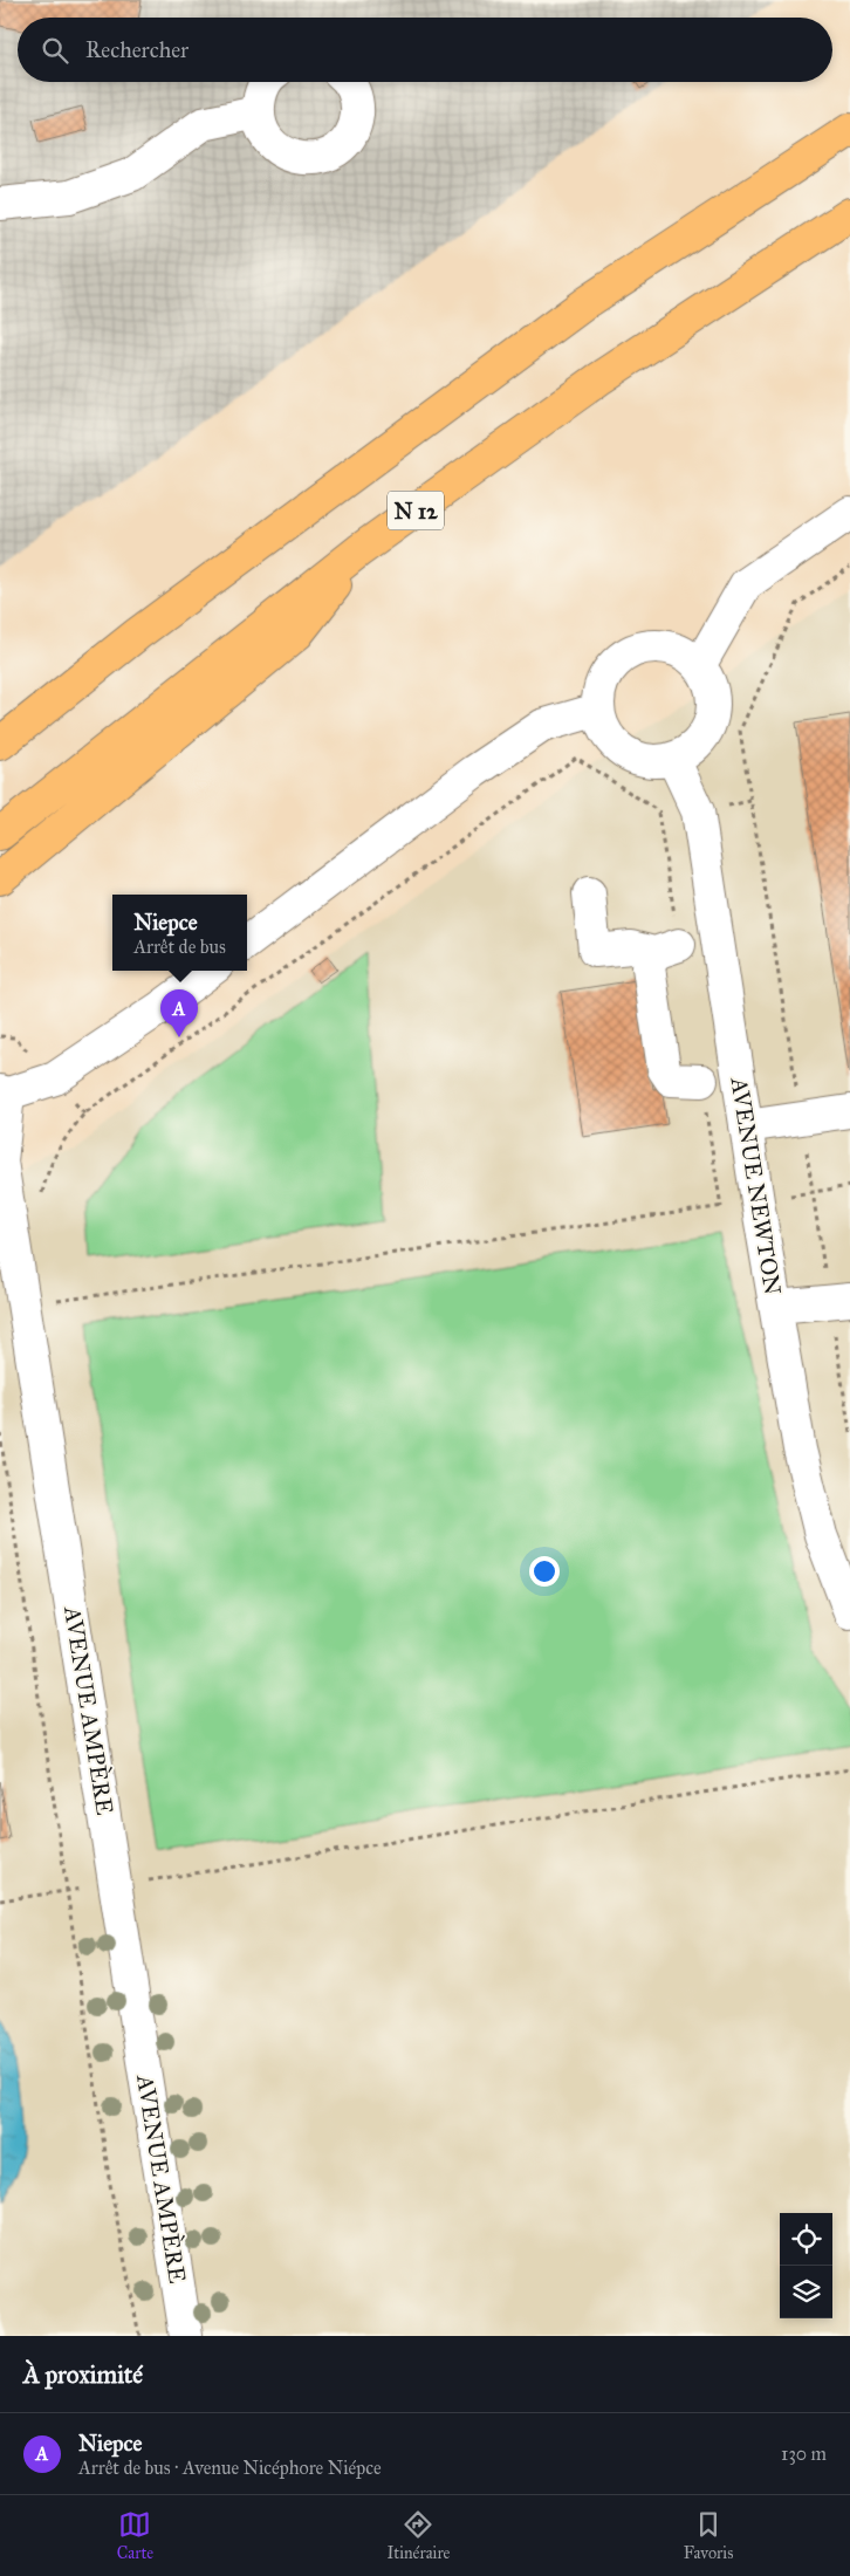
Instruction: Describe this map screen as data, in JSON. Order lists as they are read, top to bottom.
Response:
{
  "streets": {
    "highway": ["N 12"],
    "street": ["AVENUE NEWTON", "AVENUE AMPÈRE"]
  },
  "page": {
    "search": "Rechercher",
    "popup": ["Niepce", "Arrêt de bus"],
    "pins": "A",
    "heading": "À proximité",
    "list": [
      {
        "mark": "A",
        "name": "Niepce",
        "note": "Arrêt de bus · Avenue Nicéphore Niépce",
        "value": "130 m"
      }
    ],
    "nav": ["Carte", "Itinéraire", "Favoris"]
  }
}
